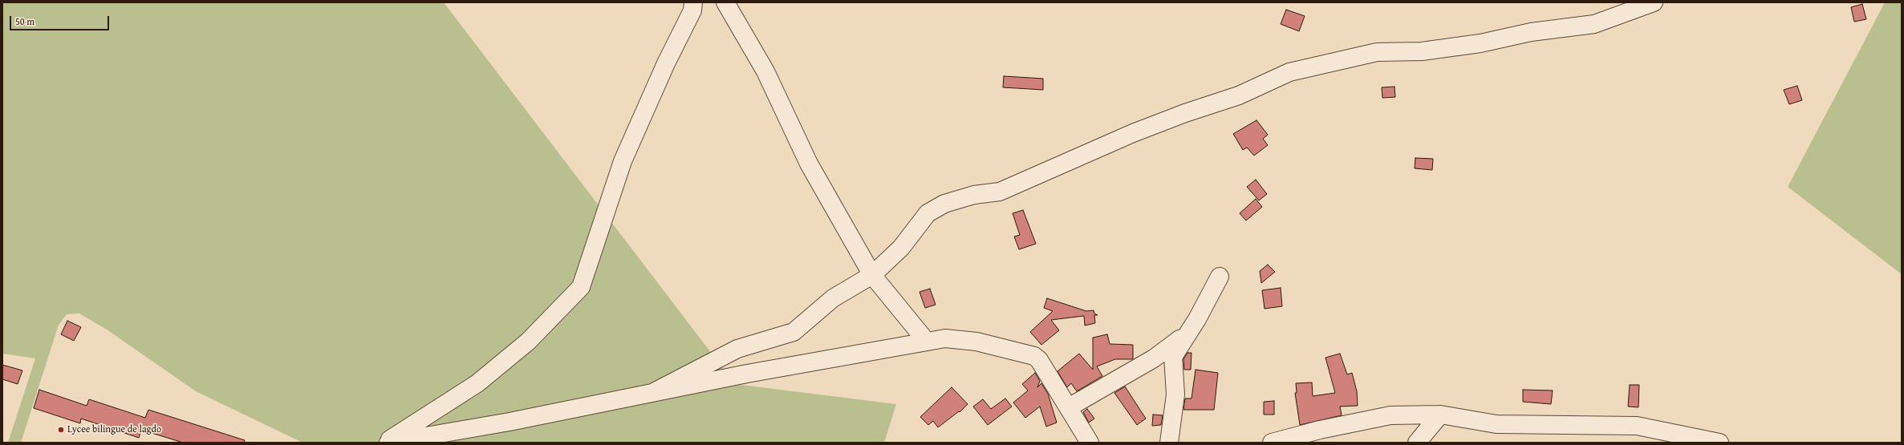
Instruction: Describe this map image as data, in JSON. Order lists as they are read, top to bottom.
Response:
{
  "places": ["Lycee bilingue de lagdo"],
  "scale_bar": "50 m"
}
